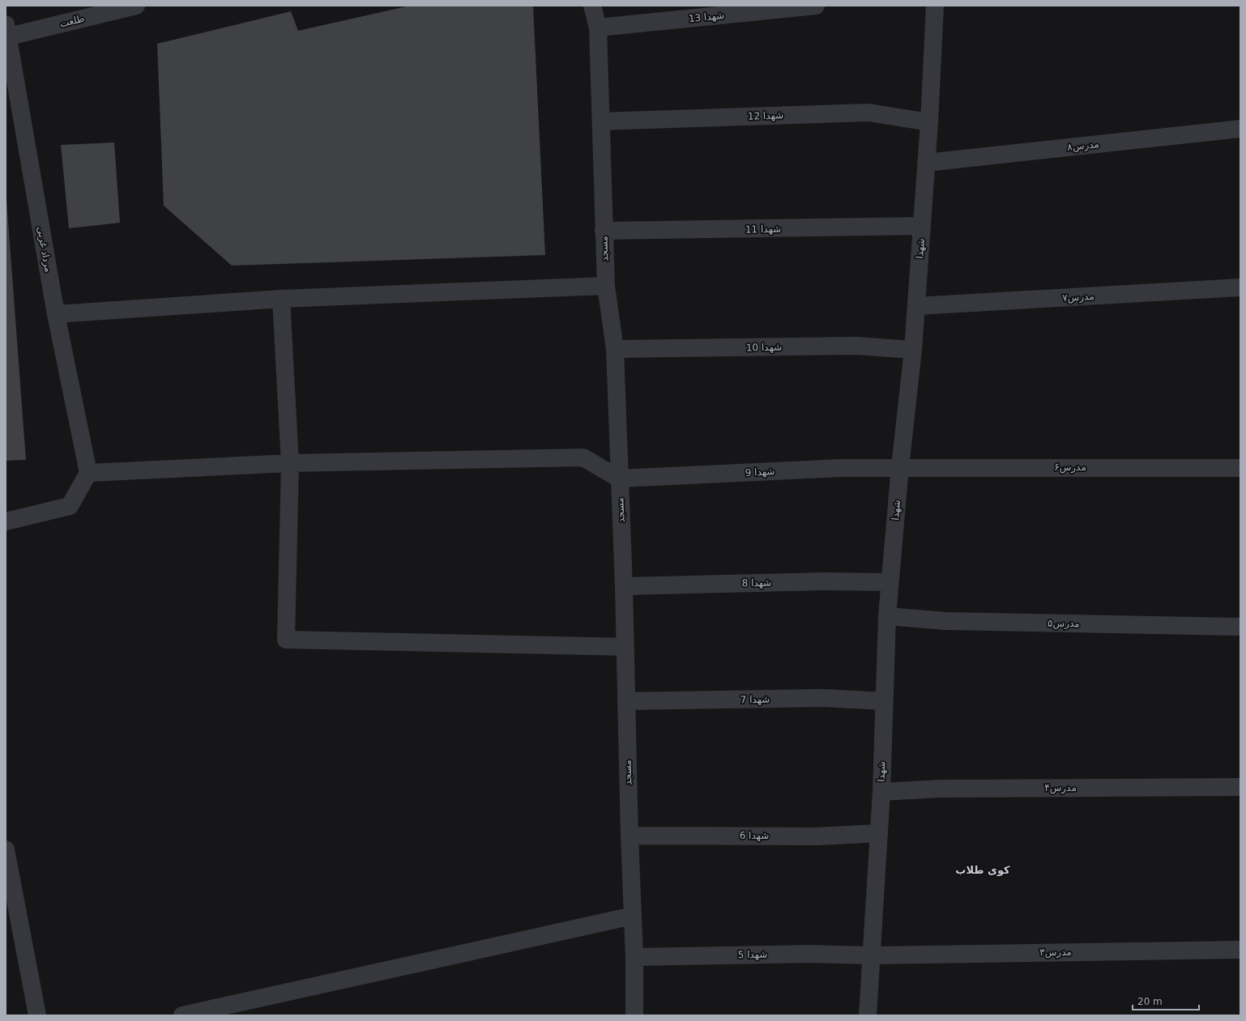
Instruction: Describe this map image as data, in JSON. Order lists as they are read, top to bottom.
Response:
{
  "streets": {
    "street": [
      "شهدا 13",
      "طلعت",
      "شهدا 12",
      "مدرس۸",
      "شهدا 11",
      "مسجد",
      "شهدا",
      "مرداد غربی",
      "مدرس۷",
      "شهدا 10",
      "مدرس۶",
      "شهدا 9",
      "شهدا 8",
      "مدرس۵",
      "شهدا 7",
      "مدرس۴",
      "شهدا 6",
      "مدرس۳",
      "شهدا 5"
    ]
  },
  "crossings": [
    ["شهدا 13", "مسجد"],
    ["طلعت", "مرداد غربی"],
    ["شهدا 12", "مسجد"],
    ["شهدا 12", "شهدا"],
    ["مدرس۸", "شهدا"],
    ["شهدا 11", "مسجد"],
    ["شهدا 11", "شهدا"],
    ["مسجد", "شهدا 10"],
    ["مسجد", "شهدا 9"],
    ["مسجد", "شهدا 8"],
    ["مسجد", "شهدا 7"],
    ["مسجد", "شهدا 6"],
    ["مسجد", "شهدا 5"],
    ["شهدا", "مدرس۷"],
    ["شهدا", "شهدا 10"],
    ["شهدا", "مدرس۶"],
    ["شهدا", "شهدا 9"],
    ["شهدا", "شهدا 8"],
    ["شهدا", "مدرس۵"],
    ["شهدا", "شهدا 7"],
    ["شهدا", "مدرس۴"],
    ["شهدا", "شهدا 6"],
    ["شهدا", "مدرس۳"],
    ["شهدا", "شهدا 5"],
    ["مدرس۶", "شهدا 9"],
    ["مدرس۳", "شهدا 5"]
  ],
  "districts": ["کوی طلاب"],
  "scale_bar": "20 m"
}
